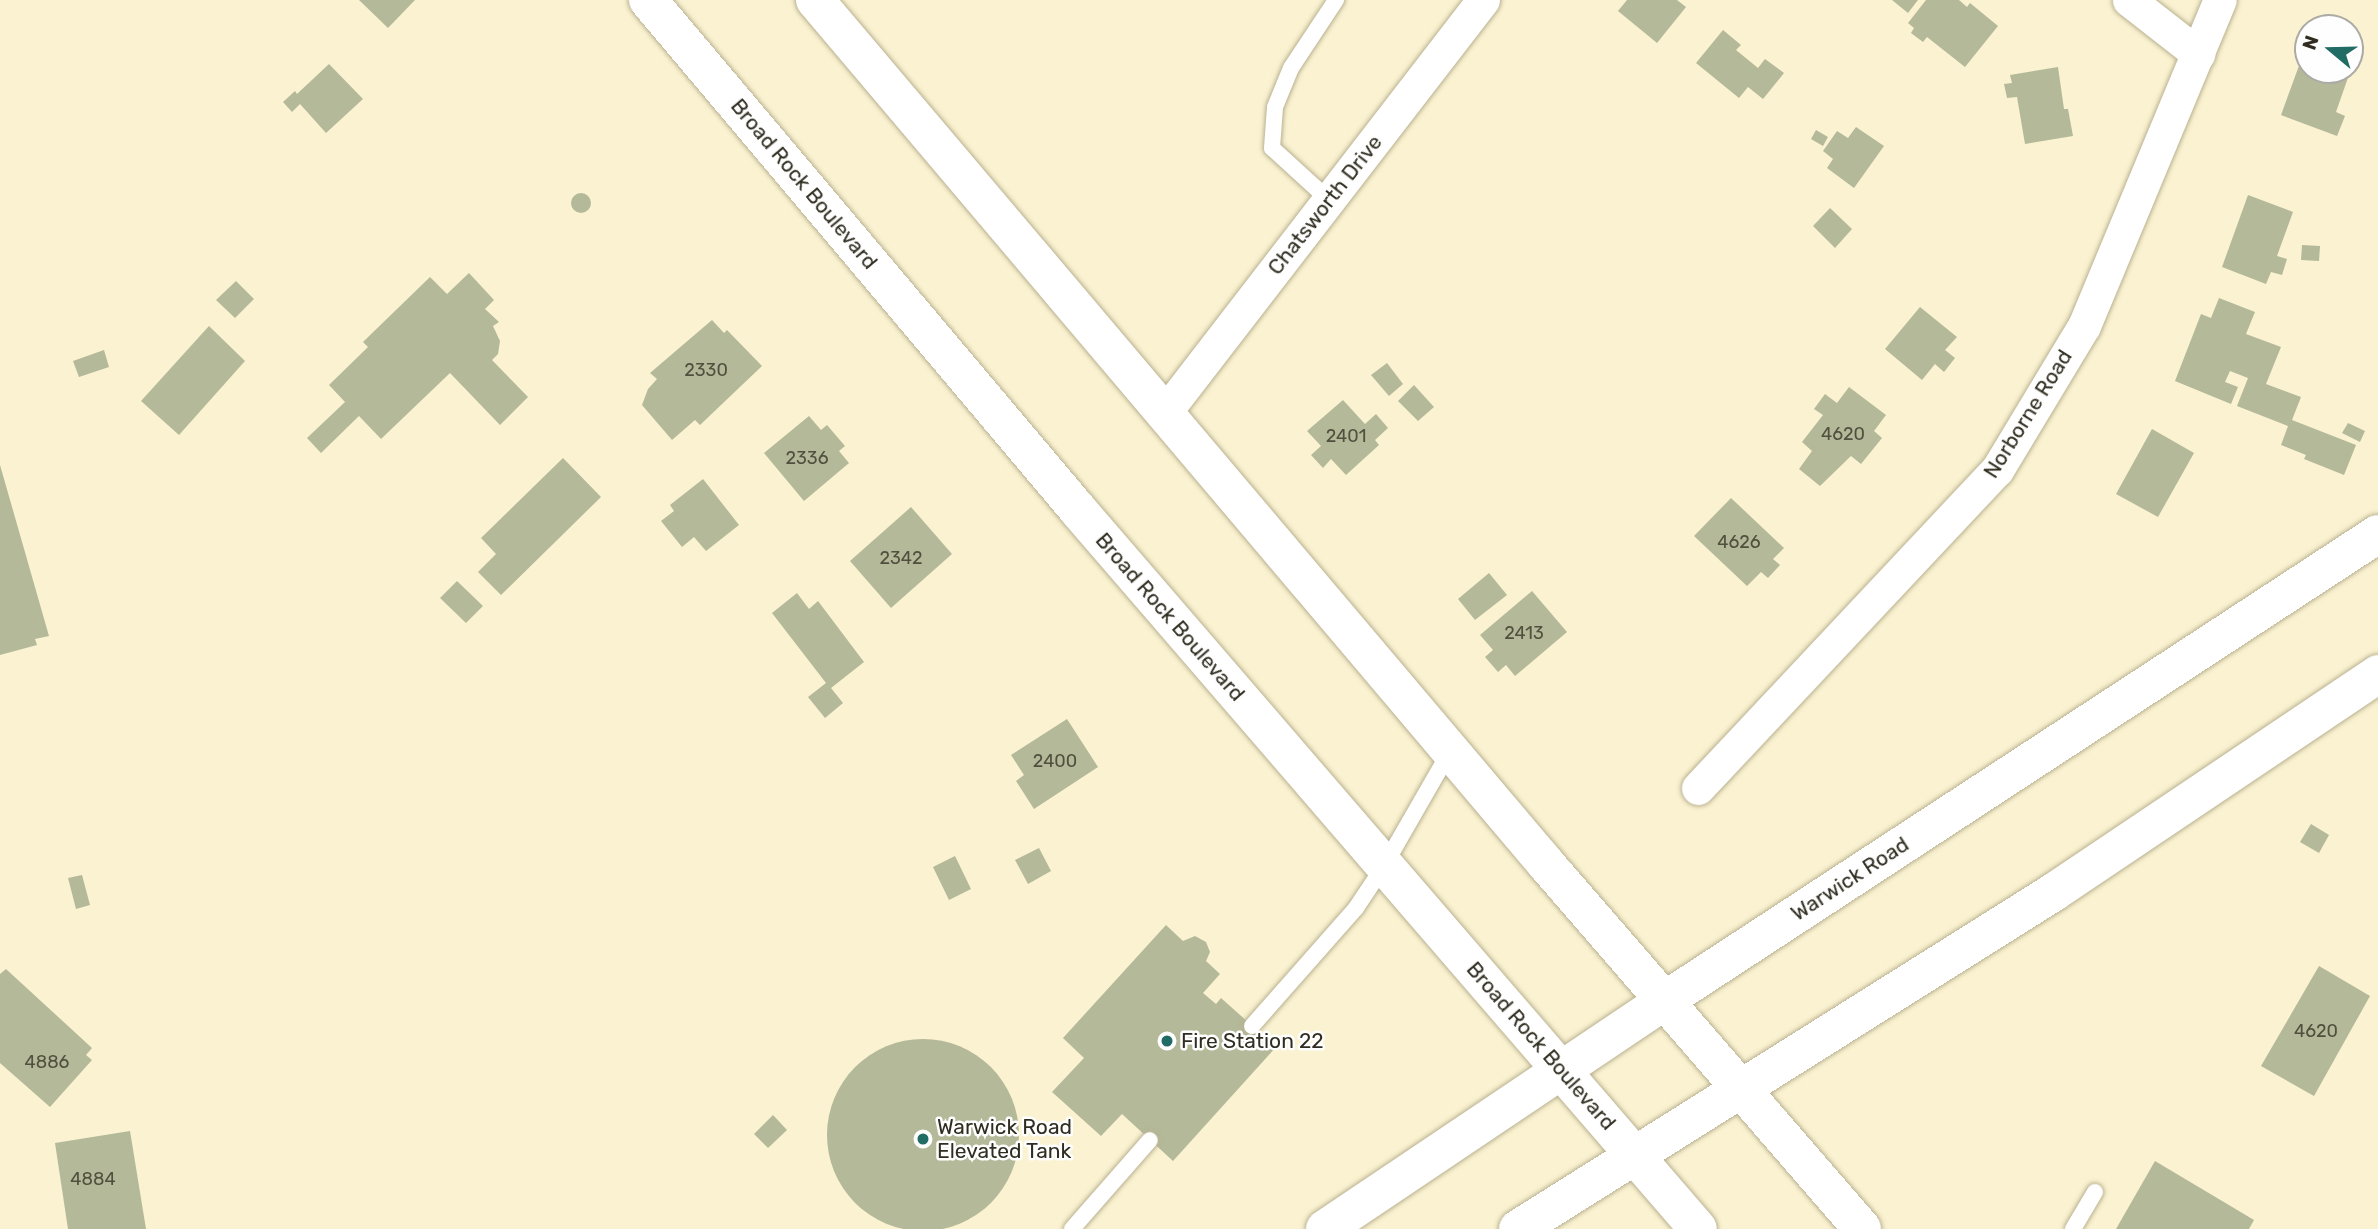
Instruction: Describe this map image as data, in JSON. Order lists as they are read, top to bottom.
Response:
{
  "streets": {
    "main road": ["Broad Rock Boulevard", "Warwick Road"],
    "street": ["Chatsworth Drive", "Norborne Road"]
  },
  "crossings": [
    ["Broad Rock Boulevard", "Warwick Road"]
  ],
  "places": ["Fire Station 22", "Warwick Road Elevated Tank"],
  "house_numbers": [
    "2330",
    "4620",
    "2401",
    "2336",
    "4626",
    "2342",
    "2413",
    "2400",
    "4620",
    "4886",
    "4884"
  ],
  "north": "left"
}
